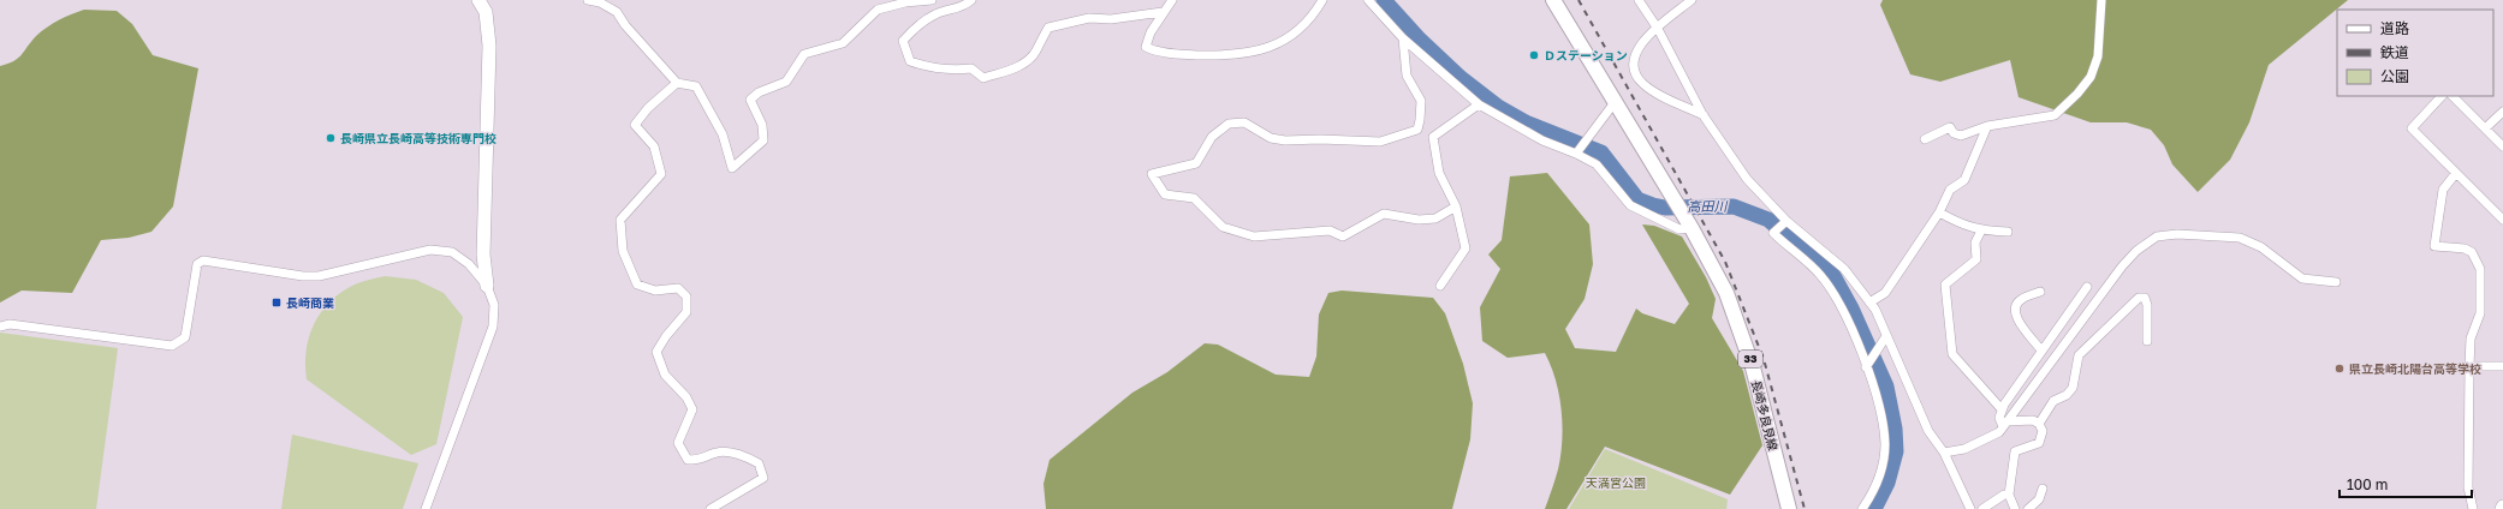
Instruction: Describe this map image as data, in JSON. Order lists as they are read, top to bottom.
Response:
{
  "streets": {
    "main road": ["33", "長崎多良見線"]
  },
  "crossings": [
    ["33", "長崎多良見線"]
  ],
  "water": ["高田川"],
  "parks": ["天満宮公園"],
  "places": {
    "other": ["Ｄステーション", "長崎県立長崎高等技術専門校", "県立長崎北陽台高等学校"],
    "transit": ["長崎商業"]
  },
  "legend": ["道路", "鉄道", "公園"],
  "scale_bar": "100 m"
}
